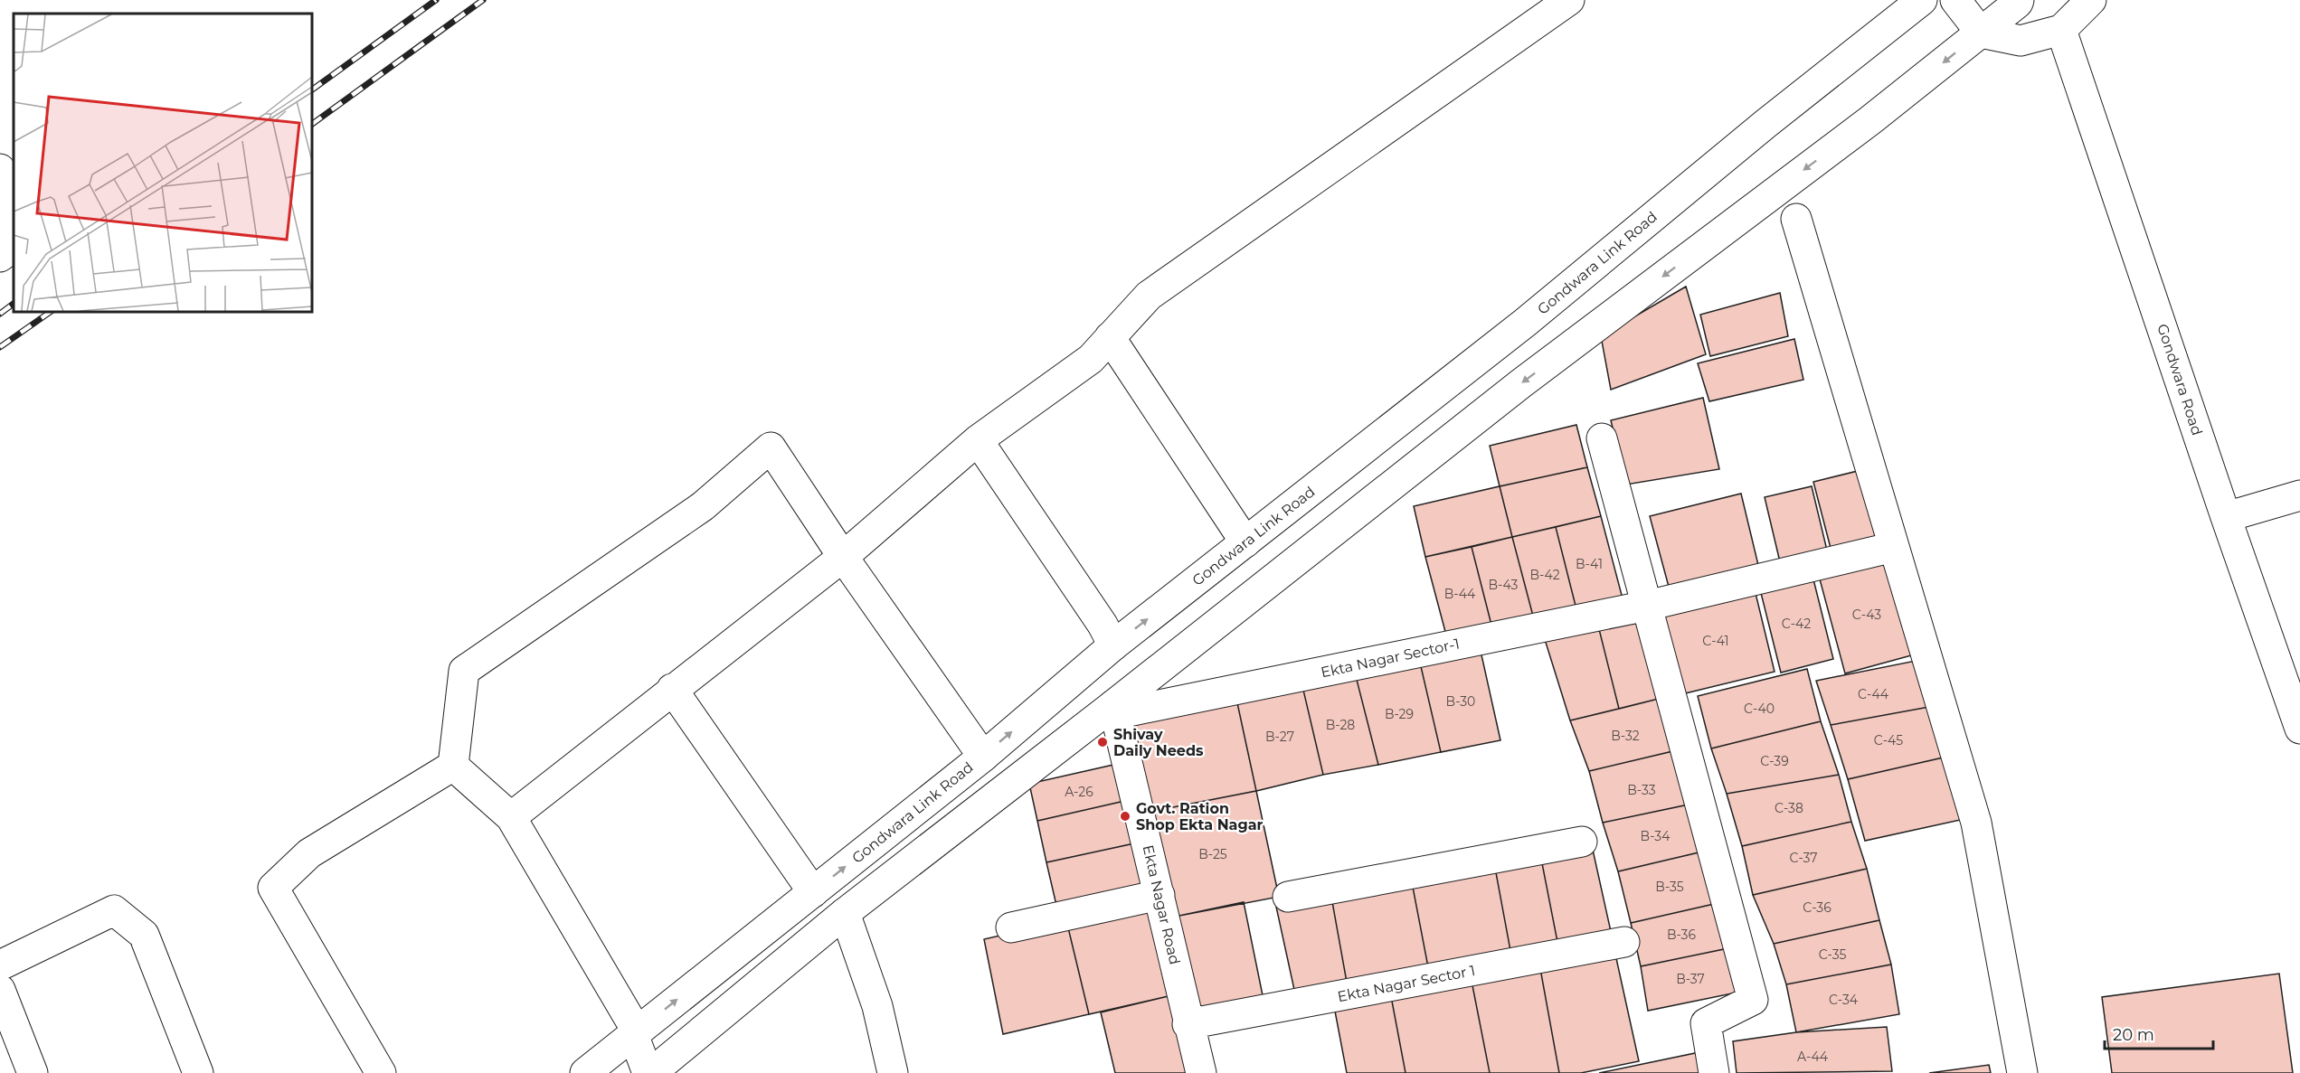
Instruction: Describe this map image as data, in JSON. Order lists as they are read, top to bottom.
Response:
{
  "streets": {
    "street": [
      "Gondwara Link Road",
      "Gondwara Road",
      "Ekta Nagar Sector-1",
      "Ekta Nagar Road",
      "Ekta Nagar Sector 1"
    ]
  },
  "crossings": [
    ["Ekta Nagar Sector-1", "Ekta Nagar Road"],
    ["Ekta Nagar Road", "Ekta Nagar Sector 1"]
  ],
  "places": ["Shivay Daily Needs", "Govt. Ration Shop Ekta Nagar"],
  "house_numbers": [
    "B-41",
    "B-42",
    "B-43",
    "B-44",
    "C-43",
    "C-42",
    "C-41",
    "C-44",
    "B-30",
    "C-40",
    "B-29",
    "B-28",
    "B-32",
    "B-27",
    "C-45",
    "C-39",
    "B-33",
    "A-26",
    "C-38",
    "B-34",
    "B-25",
    "C-37",
    "B-35",
    "C-36",
    "B-36",
    "C-35",
    "B-37",
    "C-34",
    "A-44"
  ],
  "scale_bar": "20 m"
}
